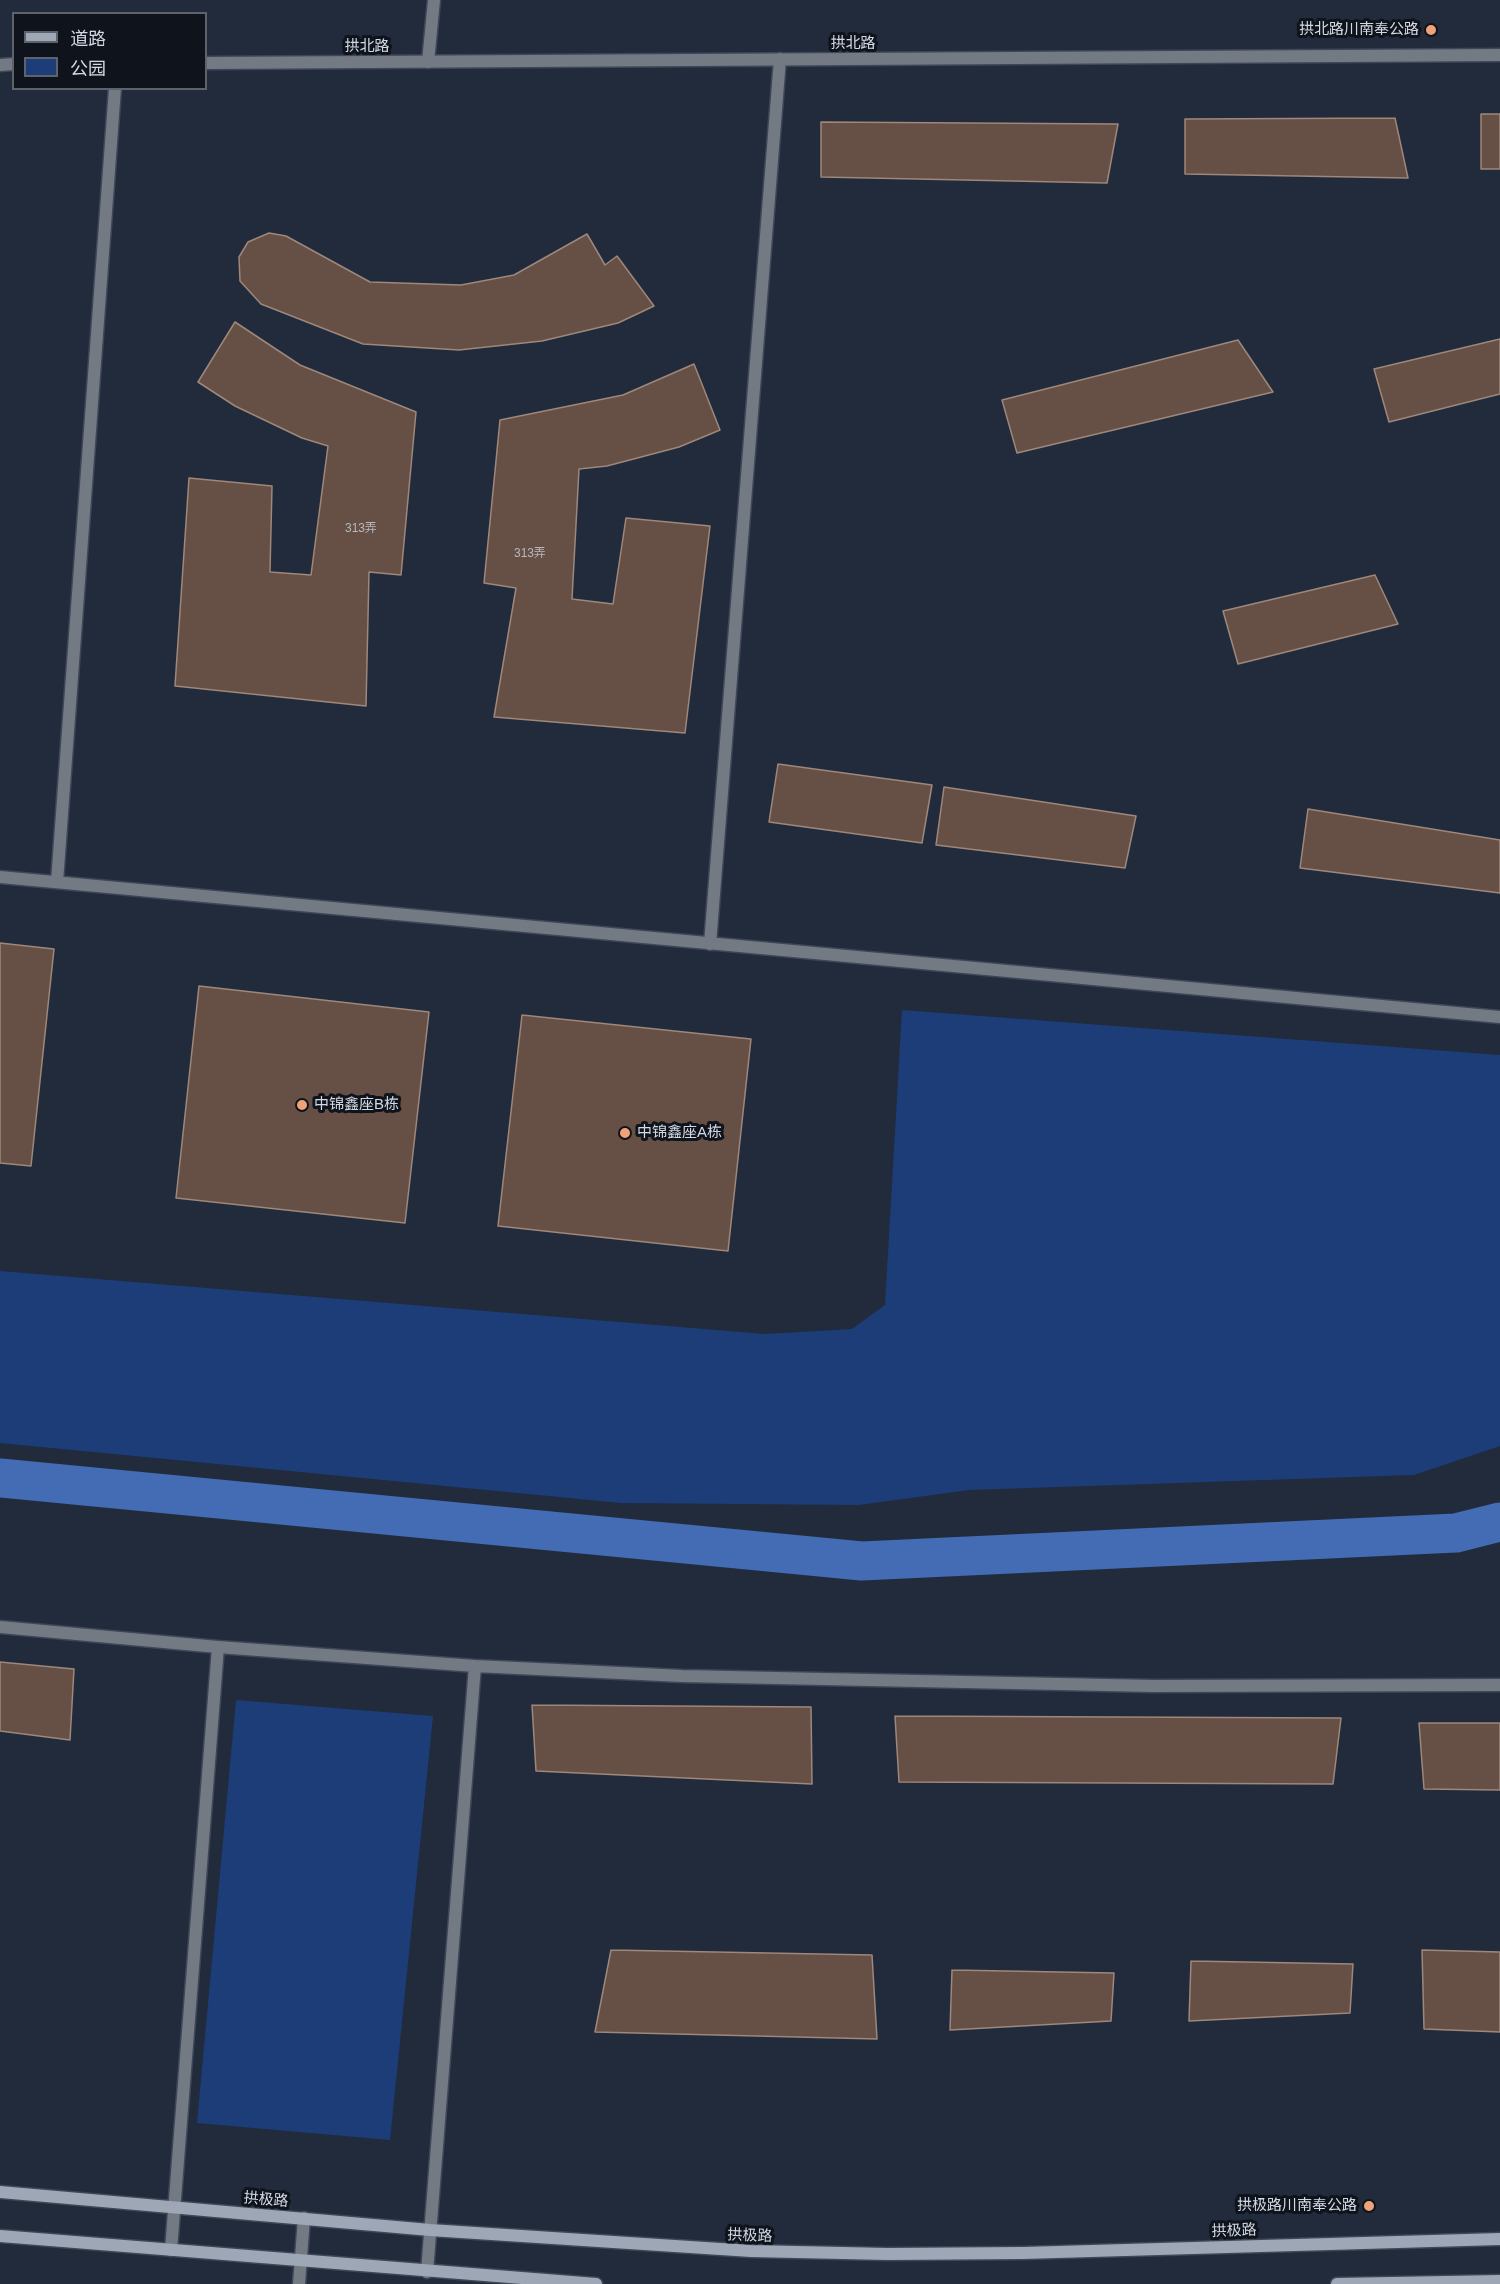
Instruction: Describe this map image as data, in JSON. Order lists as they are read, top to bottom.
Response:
{
  "streets": {
    "main road": ["拱极路"],
    "street": ["拱北路"]
  },
  "places": [
    "拱北路川南奉公路",
    "中锦鑫座B栋",
    "中锦鑫座A栋",
    "拱极路川南奉公路"
  ],
  "house_numbers": ["313弄", "313弄"],
  "legend": ["道路", "公园"]
}
